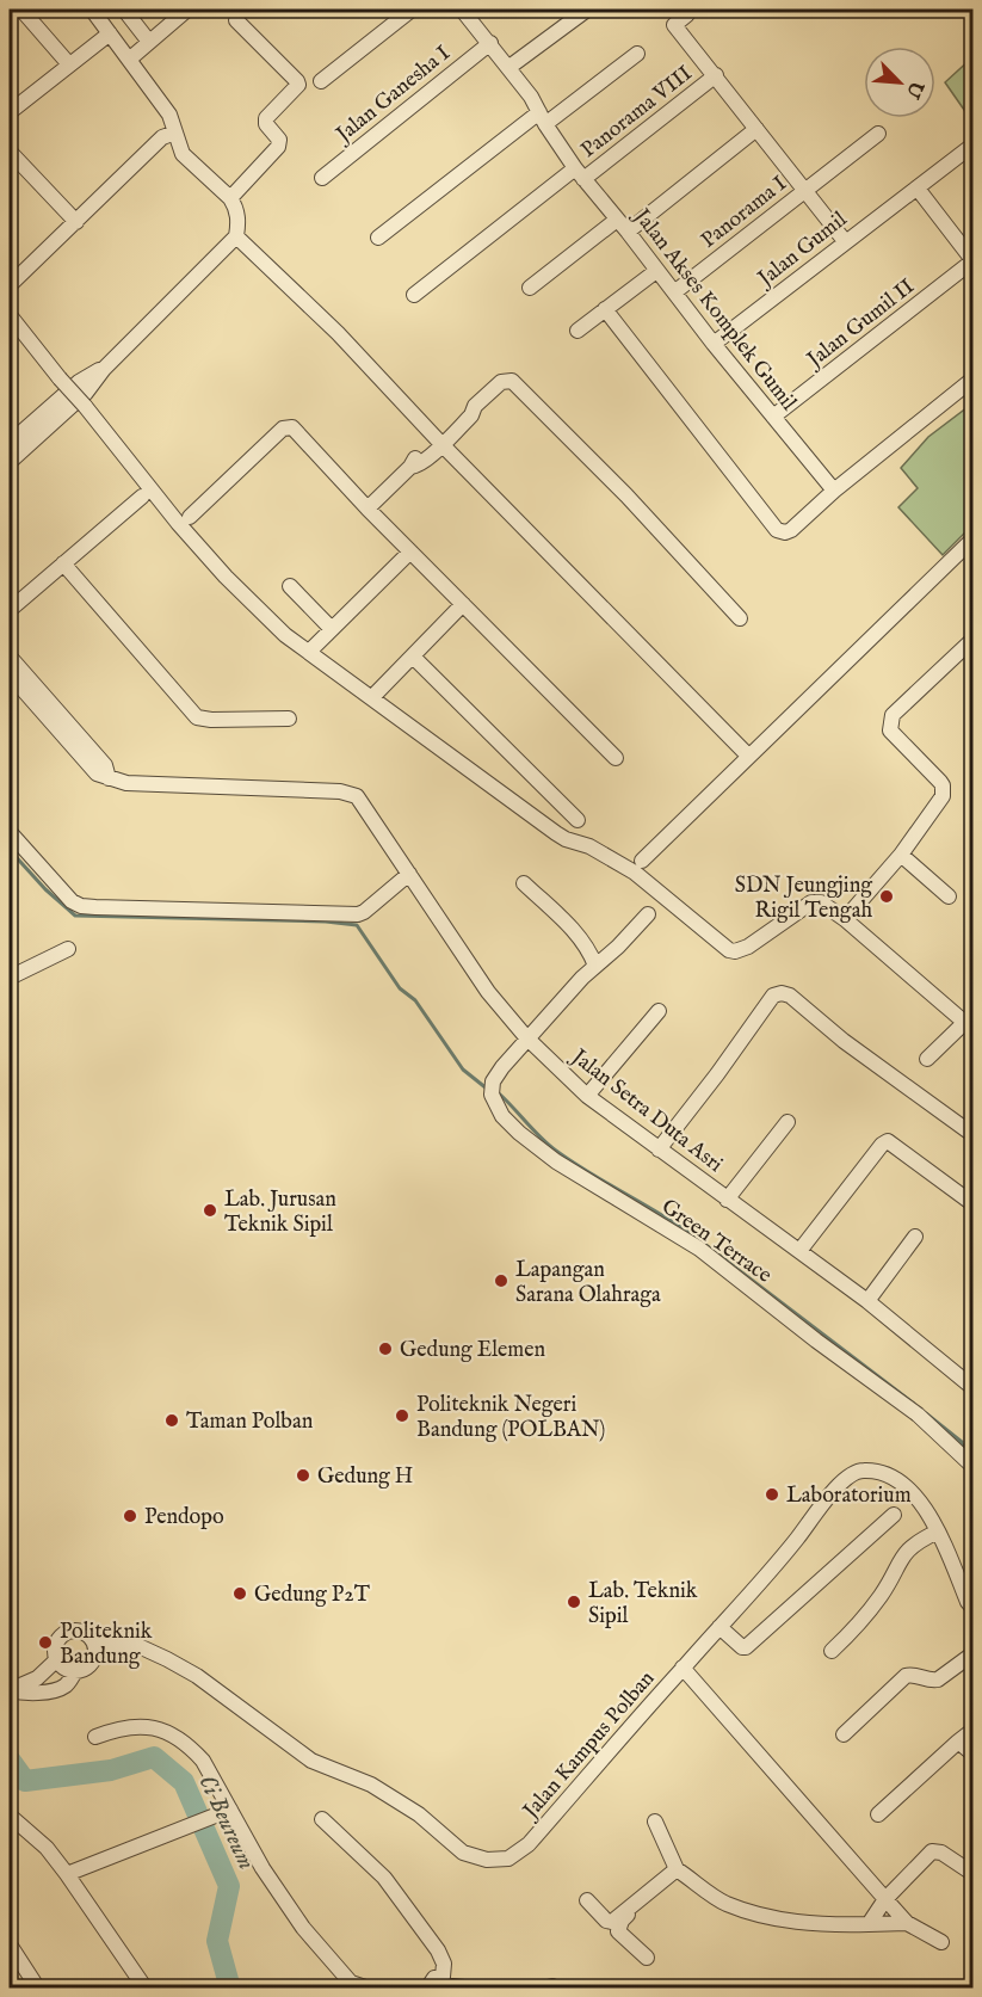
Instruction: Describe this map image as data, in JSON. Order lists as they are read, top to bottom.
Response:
{
  "streets": {
    "street": [
      "Jalan Ganesha I",
      "Panorama VIII",
      "Panorama I",
      "Jalan Gumil",
      "Jalan Akses Komplek Gumil",
      "Jalan Gumil II",
      "Jalan Setra Duta Asri",
      "Green Terrace",
      "Jalan Kampus Polban"
    ]
  },
  "crossings": [
    ["Jalan Ganesha I", "Jalan Akses Komplek Gumil"],
    ["Panorama VIII", "Jalan Akses Komplek Gumil"],
    ["Panorama I", "Jalan Akses Komplek Gumil"],
    ["Jalan Gumil", "Jalan Akses Komplek Gumil"],
    ["Jalan Akses Komplek Gumil", "Jalan Gumil II"],
    ["Jalan Setra Duta Asri", "Green Terrace"]
  ],
  "water": ["Ci Beureum"],
  "places": [
    "SDN Jeungjing Rigil Tengah",
    "Lab. Jurusan Teknik Sipil",
    "Lapangan Sarana Olahraga",
    "Gedung Elemen",
    "Politeknik Negeri Bandung (POLBAN)",
    "Taman Polban",
    "Gedung H",
    "Laboratorium",
    "Pendopo",
    "Gedung P2T",
    "Lab. Teknik Sipil",
    "Politeknik Bandung"
  ],
  "north": "bottom right"
}
